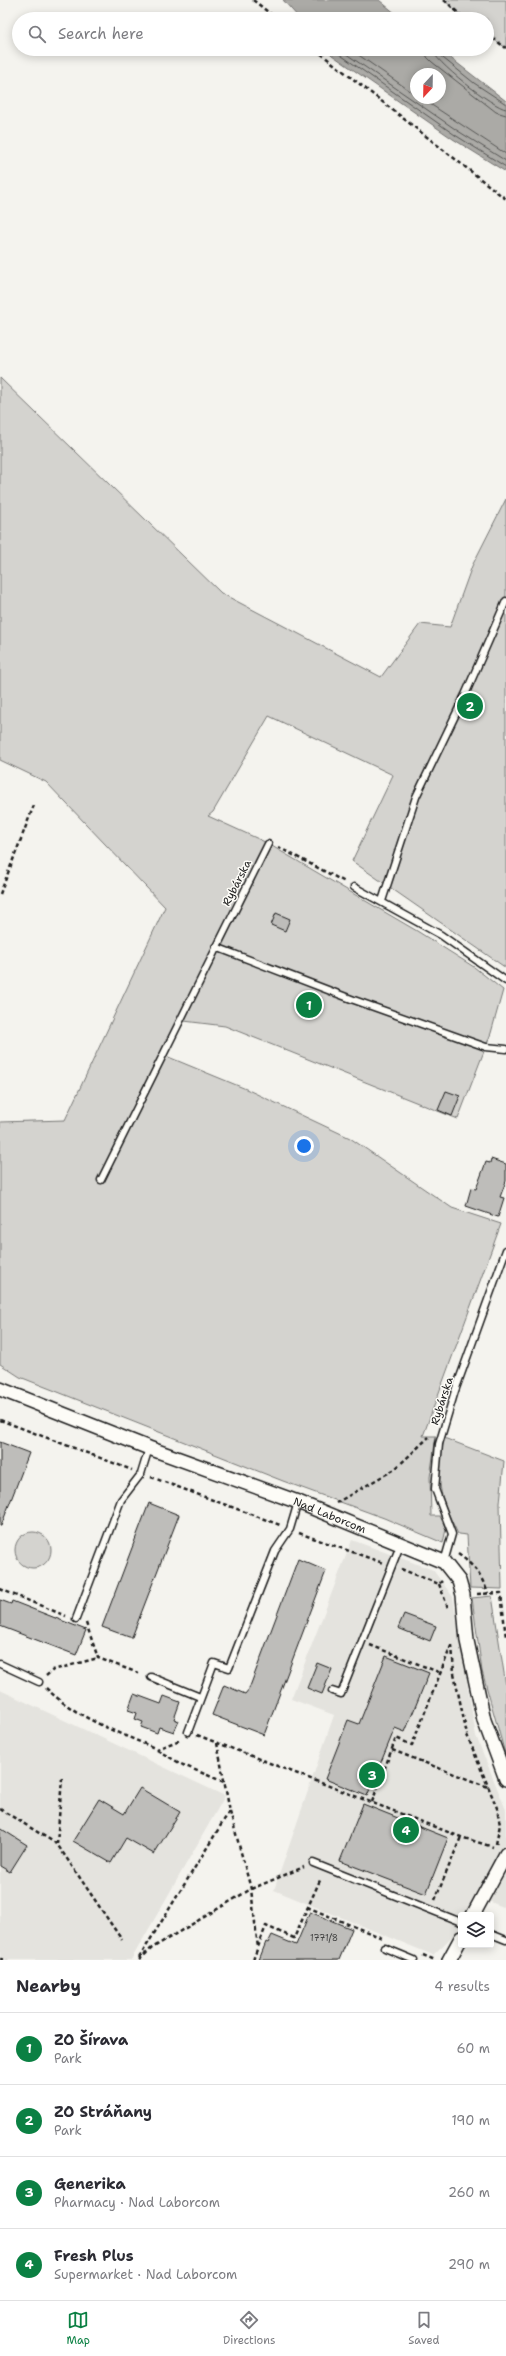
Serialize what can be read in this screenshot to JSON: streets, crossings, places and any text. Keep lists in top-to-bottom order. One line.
{"streets":{"street":["Nad Laborcom"],"lane":["Rybárska"]},"crossings":[["Rybárska","Nad Laborcom"]],"house_numbers":["1771/8"],"north":"bottom","page":{"search":"Search here","pins":["2","1","3","4"],"heading":["Nearby","4 results"],"list":[{"mark":"1","name":"ZO Šírava","note":"Park","value":"60 m"},{"mark":"2","name":"ZO Stráňany","note":"Park","value":"190 m"},{"mark":"3","name":"Generika","note":"Pharmacy · Nad Laborcom","value":"260 m"},{"mark":"4","name":"Fresh Plus","note":"Supermarket · Nad Laborcom","value":"290 m"}],"nav":["Map","Directions","Saved"]}}
